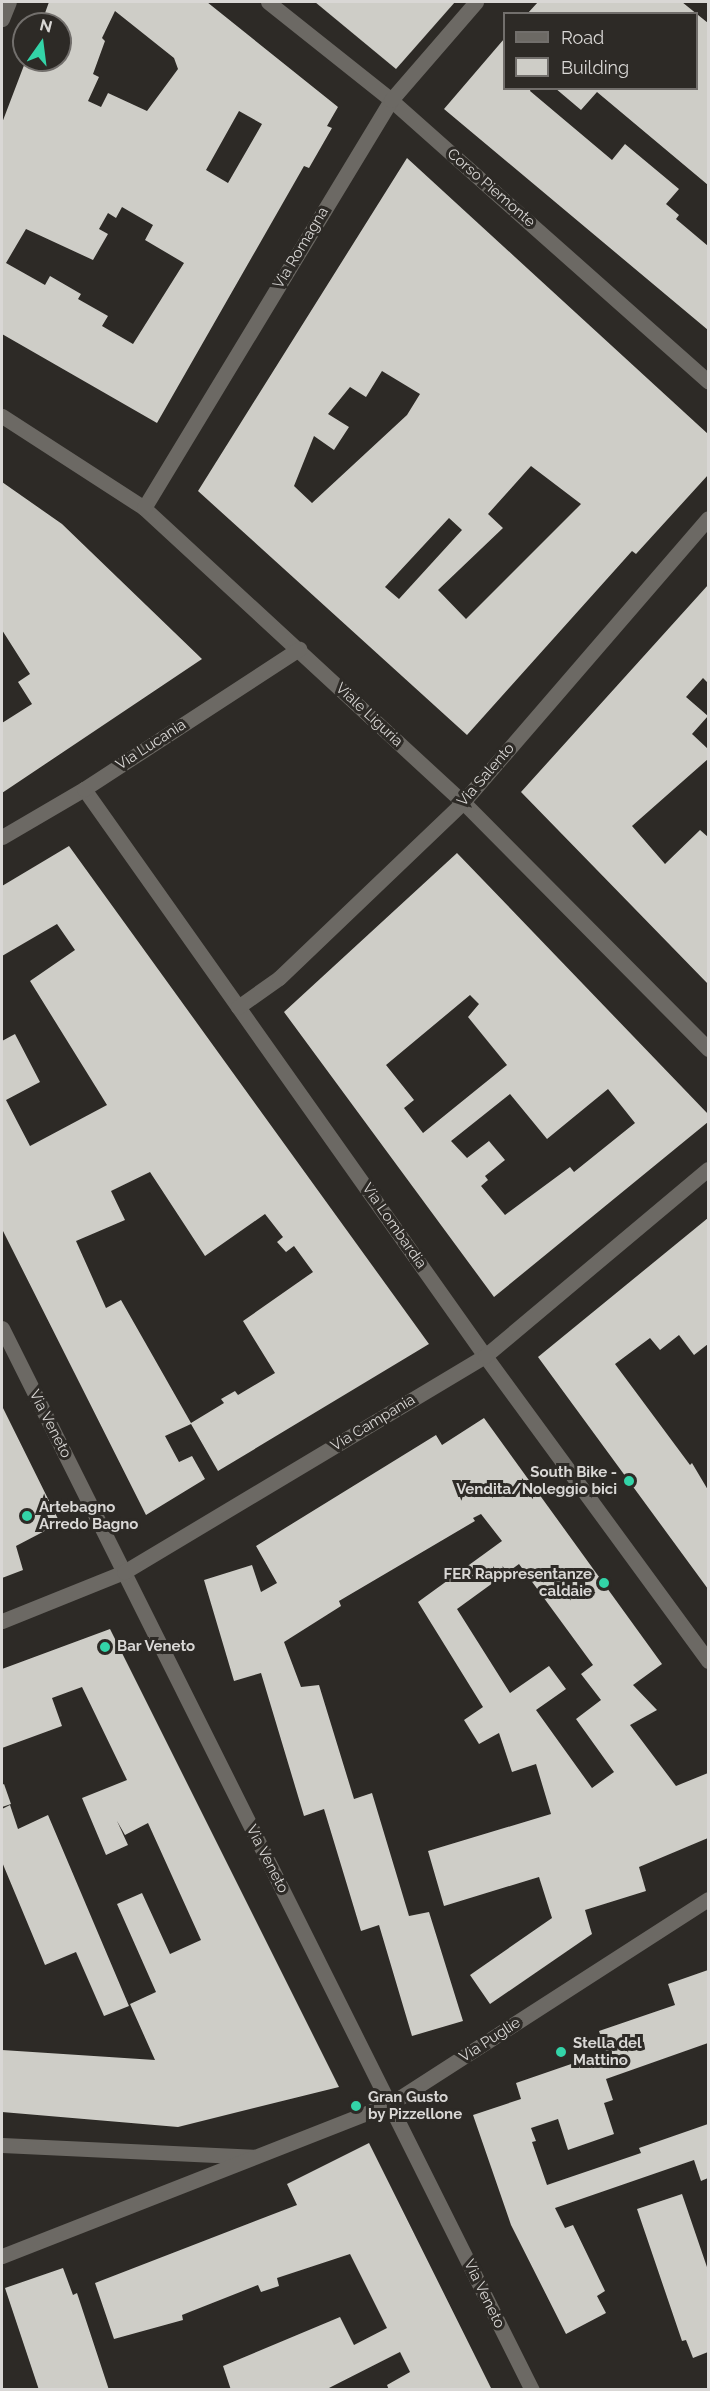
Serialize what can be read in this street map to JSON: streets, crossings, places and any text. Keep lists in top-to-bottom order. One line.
{"streets":{"street":["Corso Piemonte","Via Romagna","Viale Liguria","Via Lucania","Via Salento","Via Lombardia","Via Campania","Via Veneto","Via Puglie"]},"crossings":[["Corso Piemonte","Via Romagna"],["Via Romagna","Viale Liguria"],["Viale Liguria","Via Lucania"],["Viale Liguria","Via Salento"],["Via Lucania","Via Lombardia"],["Via Salento","Via Lombardia"],["Via Lombardia","Via Campania"],["Via Campania","Via Veneto"],["Via Veneto","Via Puglie"]],"places":["South Bike - Vendita/Noleggio bici","Artebagno Arredo Bagno","FER Rappresentanze caldaie","Bar Veneto","Stella del Mattino","Gran Gusto by Pizzellone"],"legend":["Road","Building"],"north":"top"}
